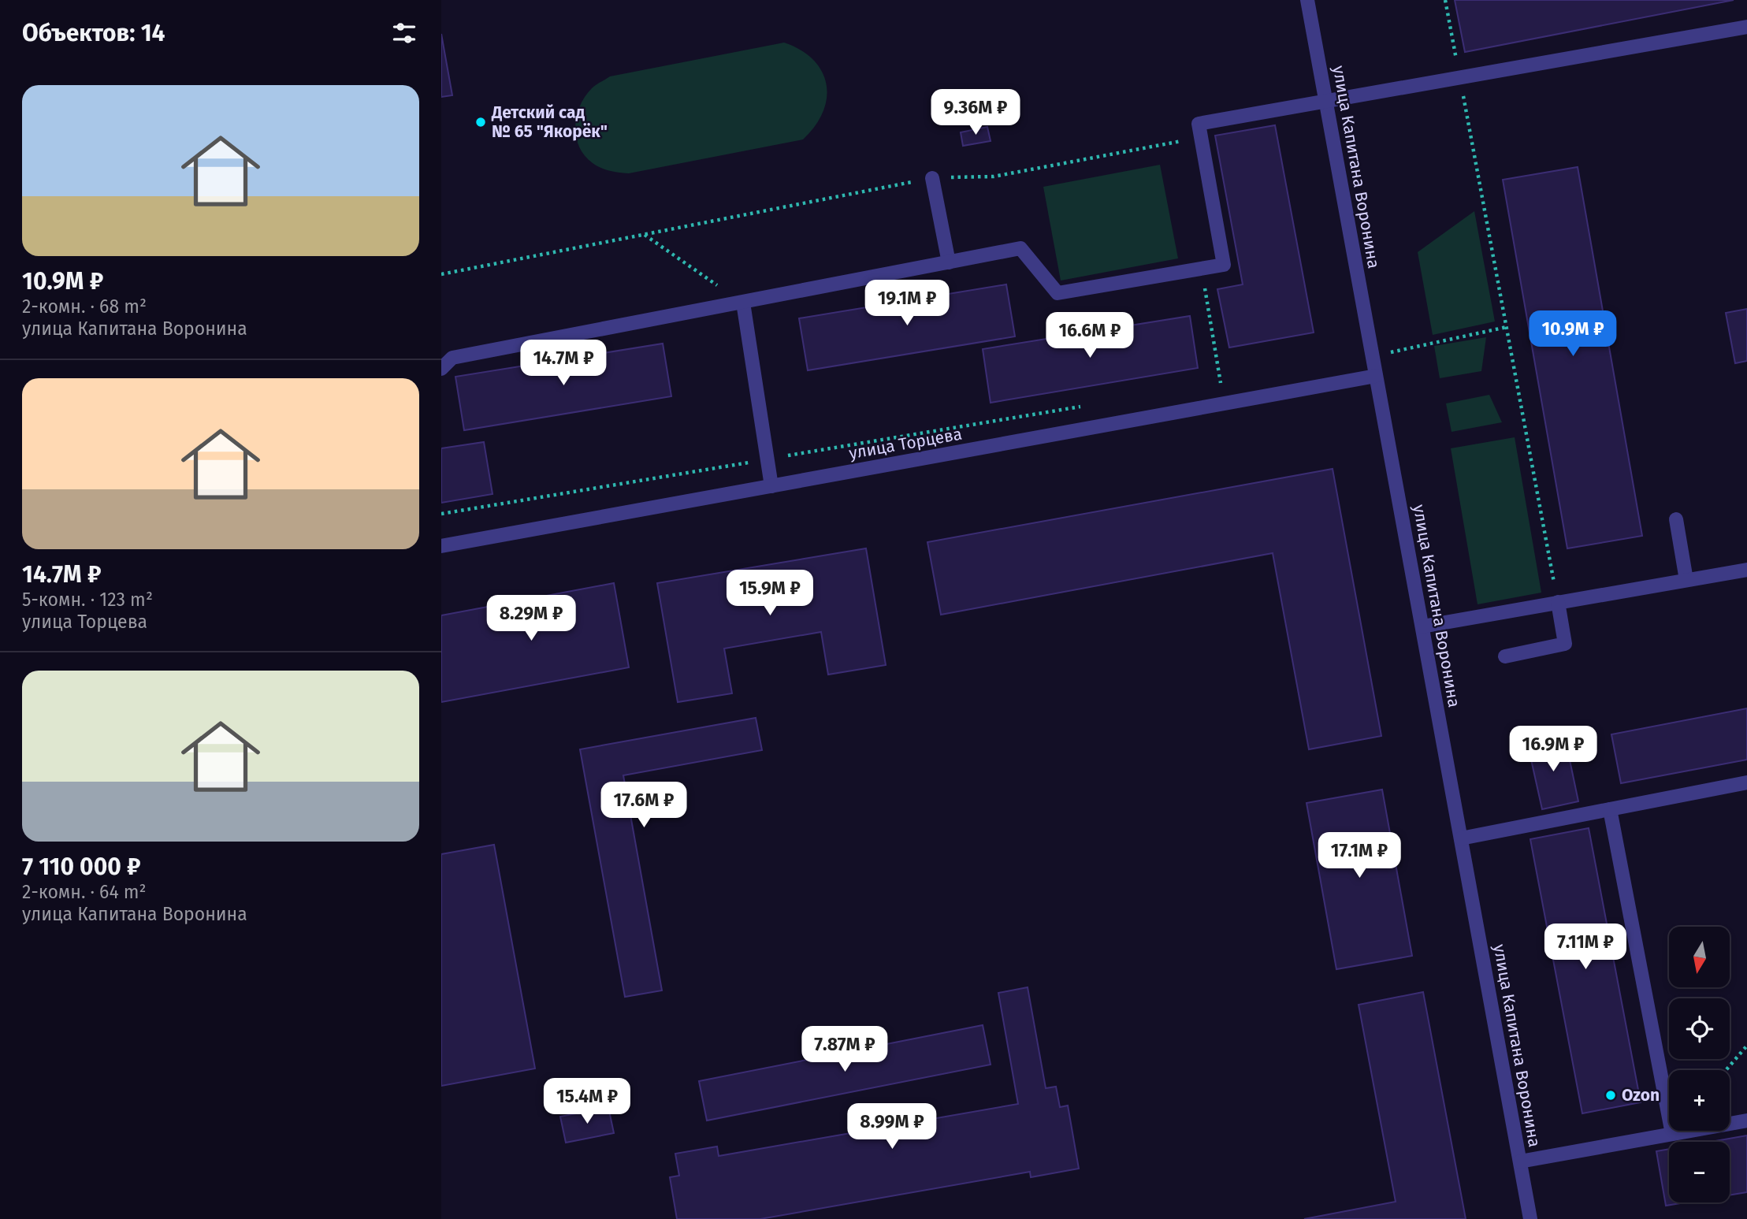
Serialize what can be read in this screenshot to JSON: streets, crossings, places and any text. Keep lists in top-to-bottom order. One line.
{"streets":{"street":["улица Капитана Воронина","улица Торцева"]},"crossings":[["улица Капитана Воронина","улица Торцева"]],"places":["Детский сад № 65 \"Якорёк\"","Ozon"],"north":"bottom","page":{"heading":"Объектов: 14","list":[{"name":"10.9M ₽","note":"2-комн. · 68 m² · улица Капитана Воронина"},{"name":"14.7M ₽","note":"5-комн. · 123 m² · улица Торцева"},{"name":"7 110 000 ₽","note":"2-комн. · 64 m² · улица Капитана Воронина"}],"price":["9.36M ₽","19.1M ₽","10.9M ₽","16.6M ₽","14.7M ₽","15.9M ₽","8.29M ₽","16.9M ₽","17.6M ₽","17.1M ₽","7.11M ₽","7.87M ₽","15.4M ₽","8.99M ₽"],"map_buttons":["+","−"]}}
